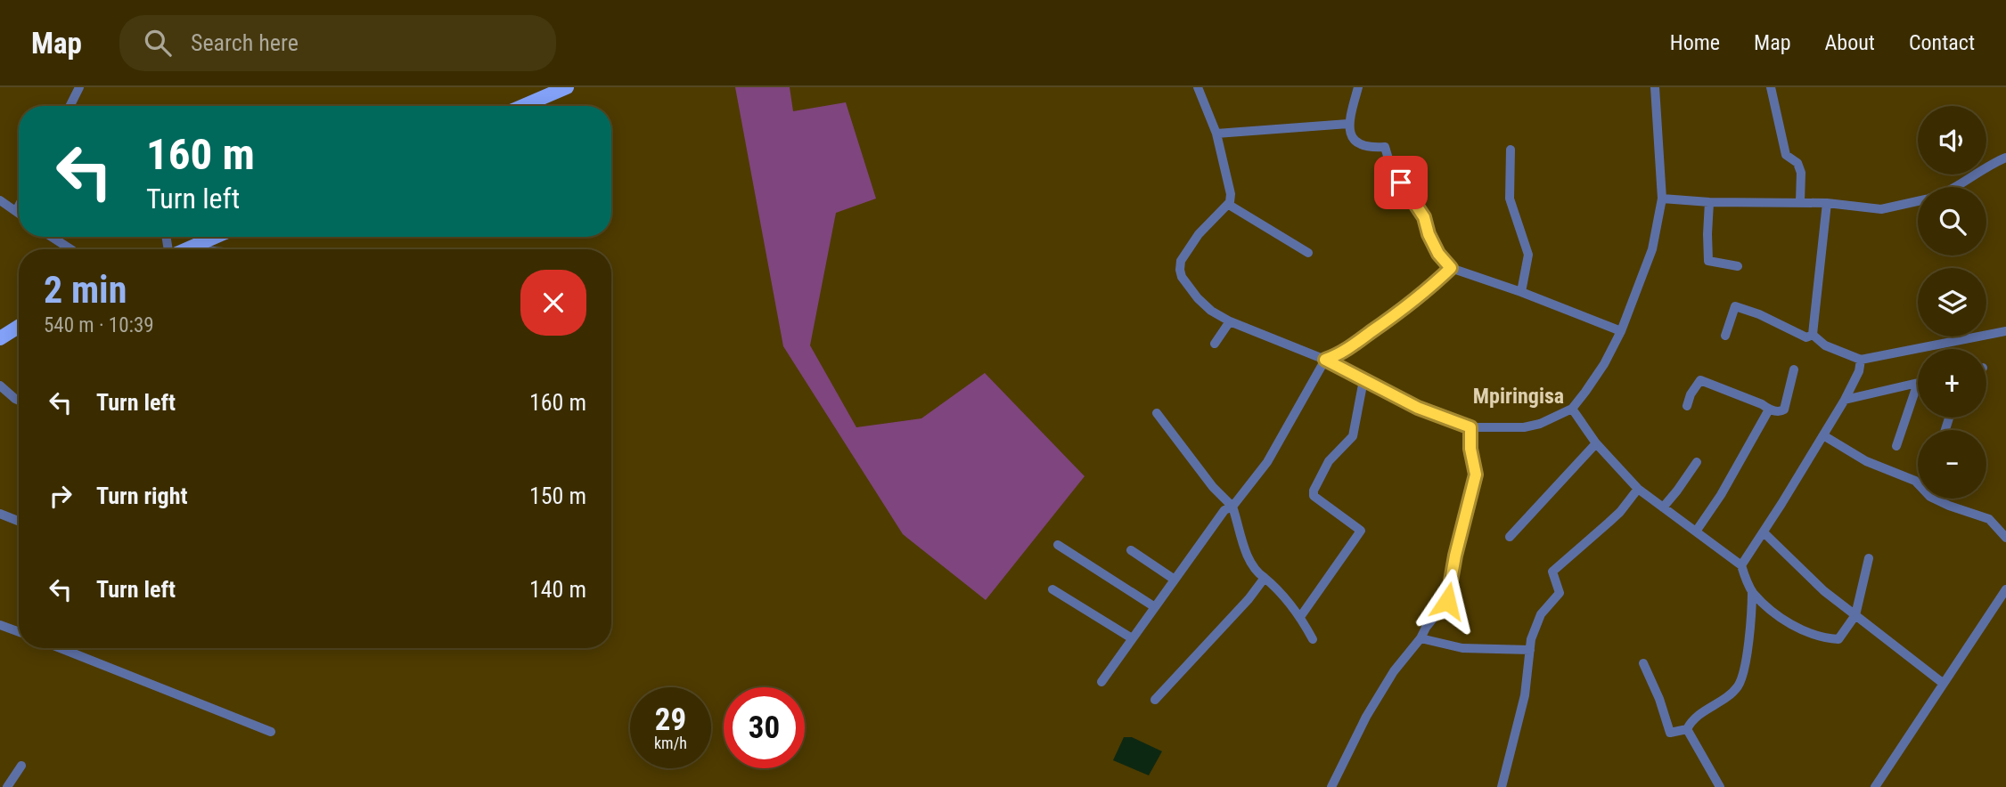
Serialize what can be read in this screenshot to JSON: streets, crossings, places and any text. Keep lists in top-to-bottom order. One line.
{"districts":["Mpiringisa"],"page":{"header":"Map","search":"Search here","nav":["Home","Map","About","Contact"],"map_buttons":["+","−"],"turn":["160 m","Turn left"],"heading":["2 min","540 m · 10:39"],"list":[{"name":"Turn left","value":"160 m"},{"name":"Turn right","value":"150 m"},{"name":"Turn left","value":"140 m"}],"speed":"29 km/h","limit":"30"}}
